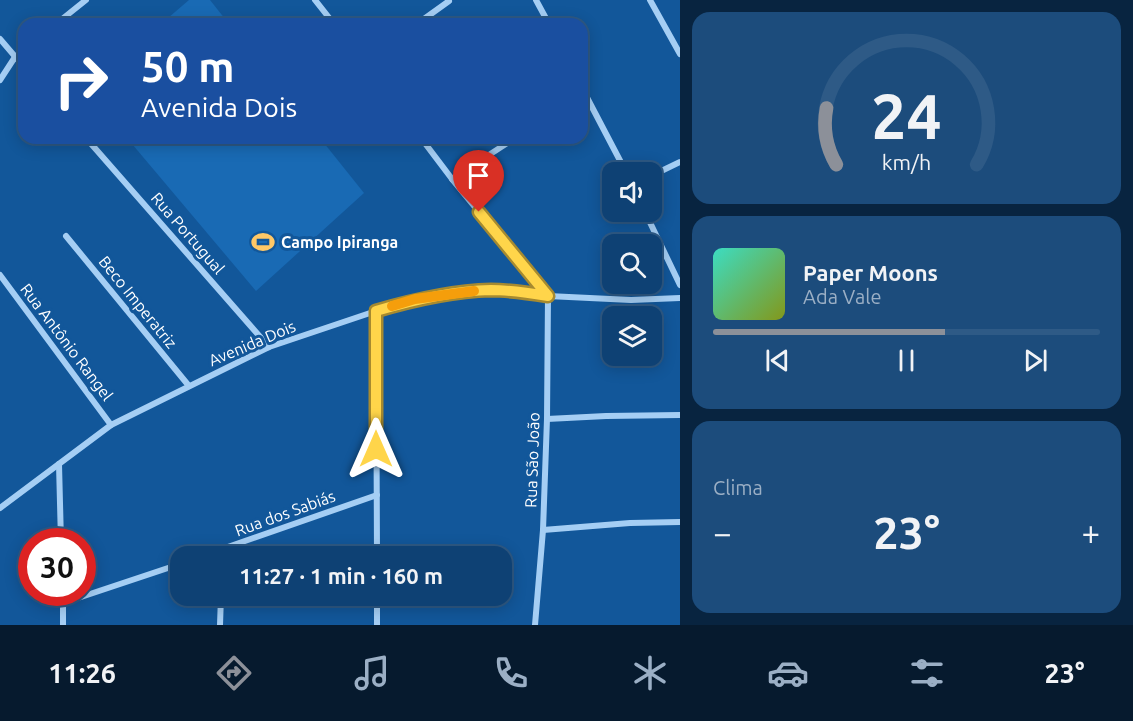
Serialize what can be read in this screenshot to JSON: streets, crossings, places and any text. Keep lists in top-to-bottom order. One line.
{"streets":{"street":["Rua Portugual","Beco Imperatriz","Rua Antônio Rangel","Avenida Dois","Rua São João","Rua dos Sabiás"]},"crossings":[["Rua Portugual","Avenida Dois"],["Beco Imperatriz","Avenida Dois"],["Rua Antônio Rangel","Avenida Dois"],["Avenida Dois","Rua São João"]],"places":{"sports":["Campo Ipiranga"]},"page":{"turn":["50 m","Avenida Dois"],"song":["Paper Moons","Ada Vale"],"tile":"Clima","heat":["−","23°","+"],"limit":"30","trip":"11:27 · 1 min · 160 m","tabs":["11:26","23°"],"gauge":["24","km/h"]}}
